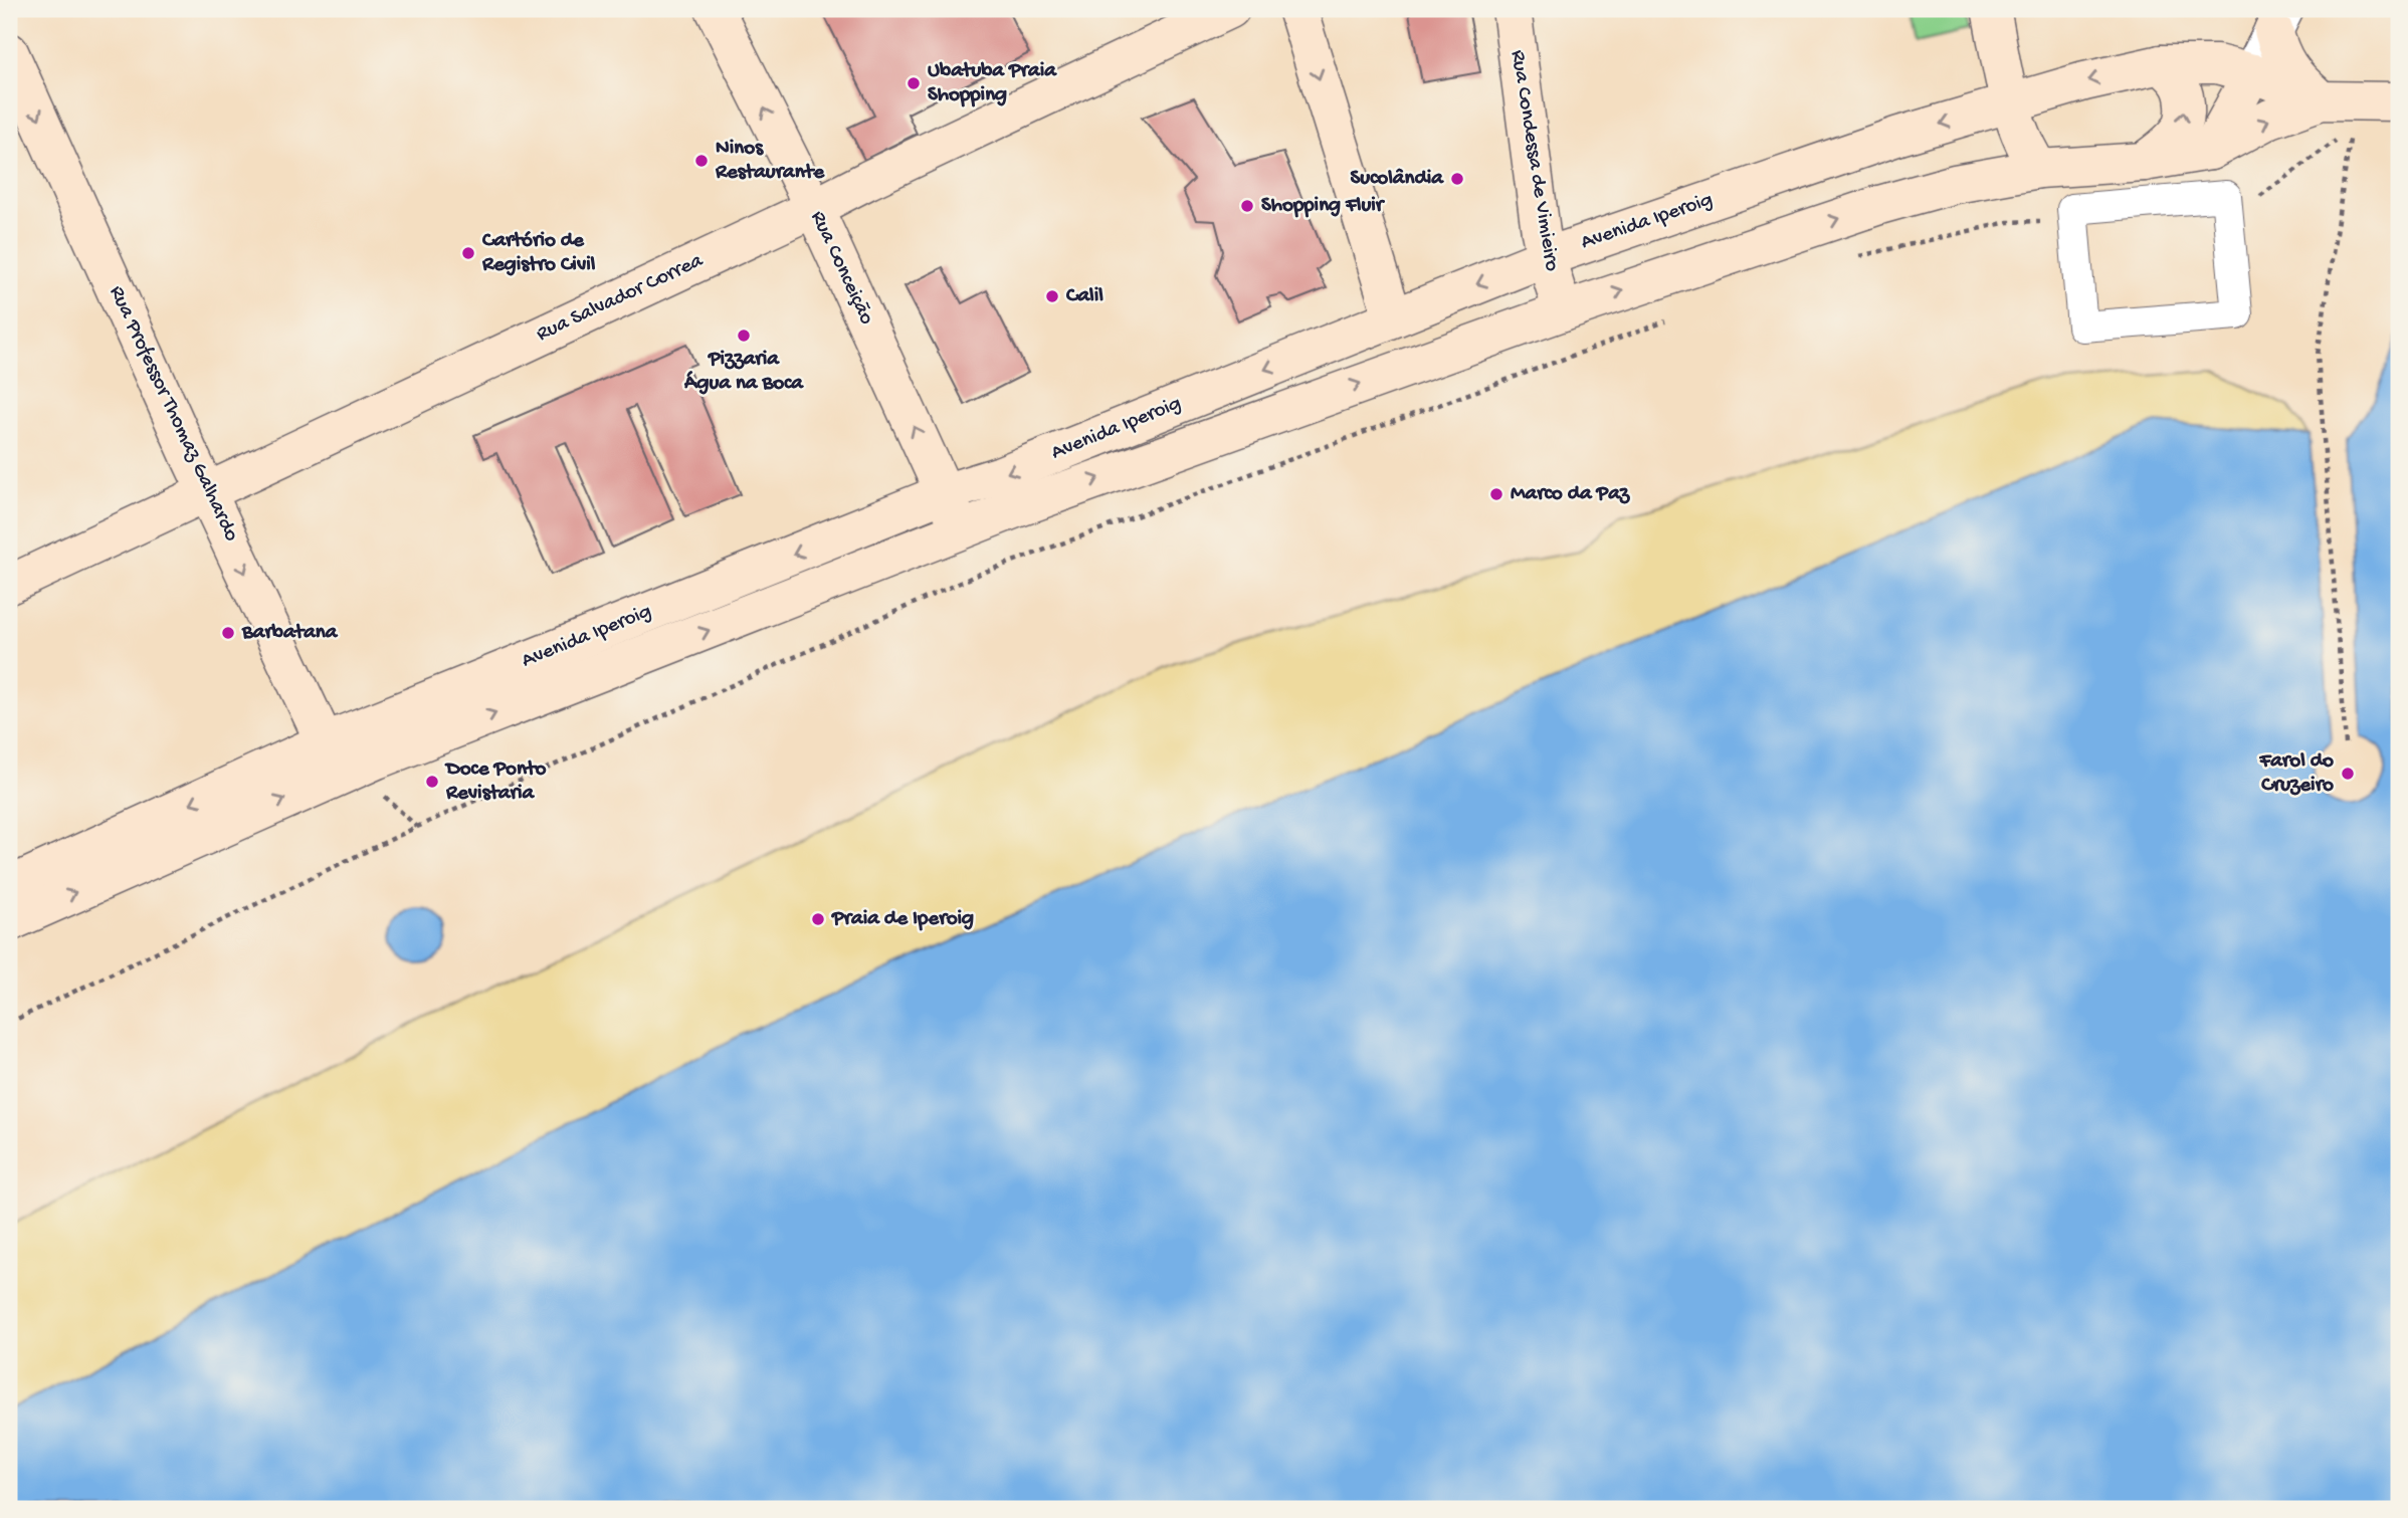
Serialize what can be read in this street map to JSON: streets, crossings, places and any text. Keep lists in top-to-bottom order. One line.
{"streets":{"main road":["Rua Condessa de Vimieiro","Avenida Iperoig","Rua Conceição","Rua Salvador Correa","Rua Professor Thomaz Galhardo"]},"crossings":[["Rua Condessa de Vimieiro","Avenida Iperoig"],["Avenida Iperoig","Rua Conceição"],["Avenida Iperoig","Rua Professor Thomaz Galhardo"],["Rua Conceição","Rua Salvador Correa"],["Rua Salvador Correa","Rua Professor Thomaz Galhardo"]],"one_way":["Rua Conceição","Rua Professor Thomaz Galhardo"],"places":["Ubatuba Praia Shopping","Ninos Restaurante","Sucolândia","Shopping Fluir","Cartório de Registro Civil","Calil","Pizzaria Água na Boca","Marco da Paz","Barbatana","Farol do Cruzeiro","Doce Ponto Revistaria","Praia de Iperoig"]}
